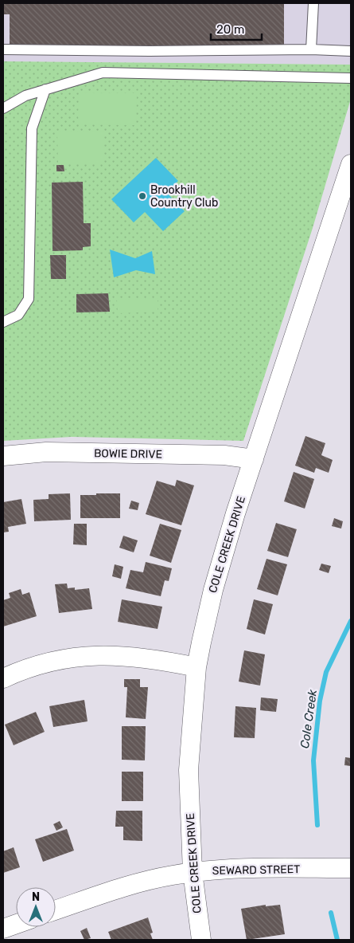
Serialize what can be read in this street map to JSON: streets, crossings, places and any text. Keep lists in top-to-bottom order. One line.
{"streets":{"street":["BOWIE DRIVE","COLE CREEK DRIVE","SEWARD STREET"]},"crossings":[["BOWIE DRIVE","COLE CREEK DRIVE"],["COLE CREEK DRIVE","SEWARD STREET"]],"water":["Cole Creek"],"places":["Brookhill Country Club"],"scale_bar":"20 m","north":"top"}
